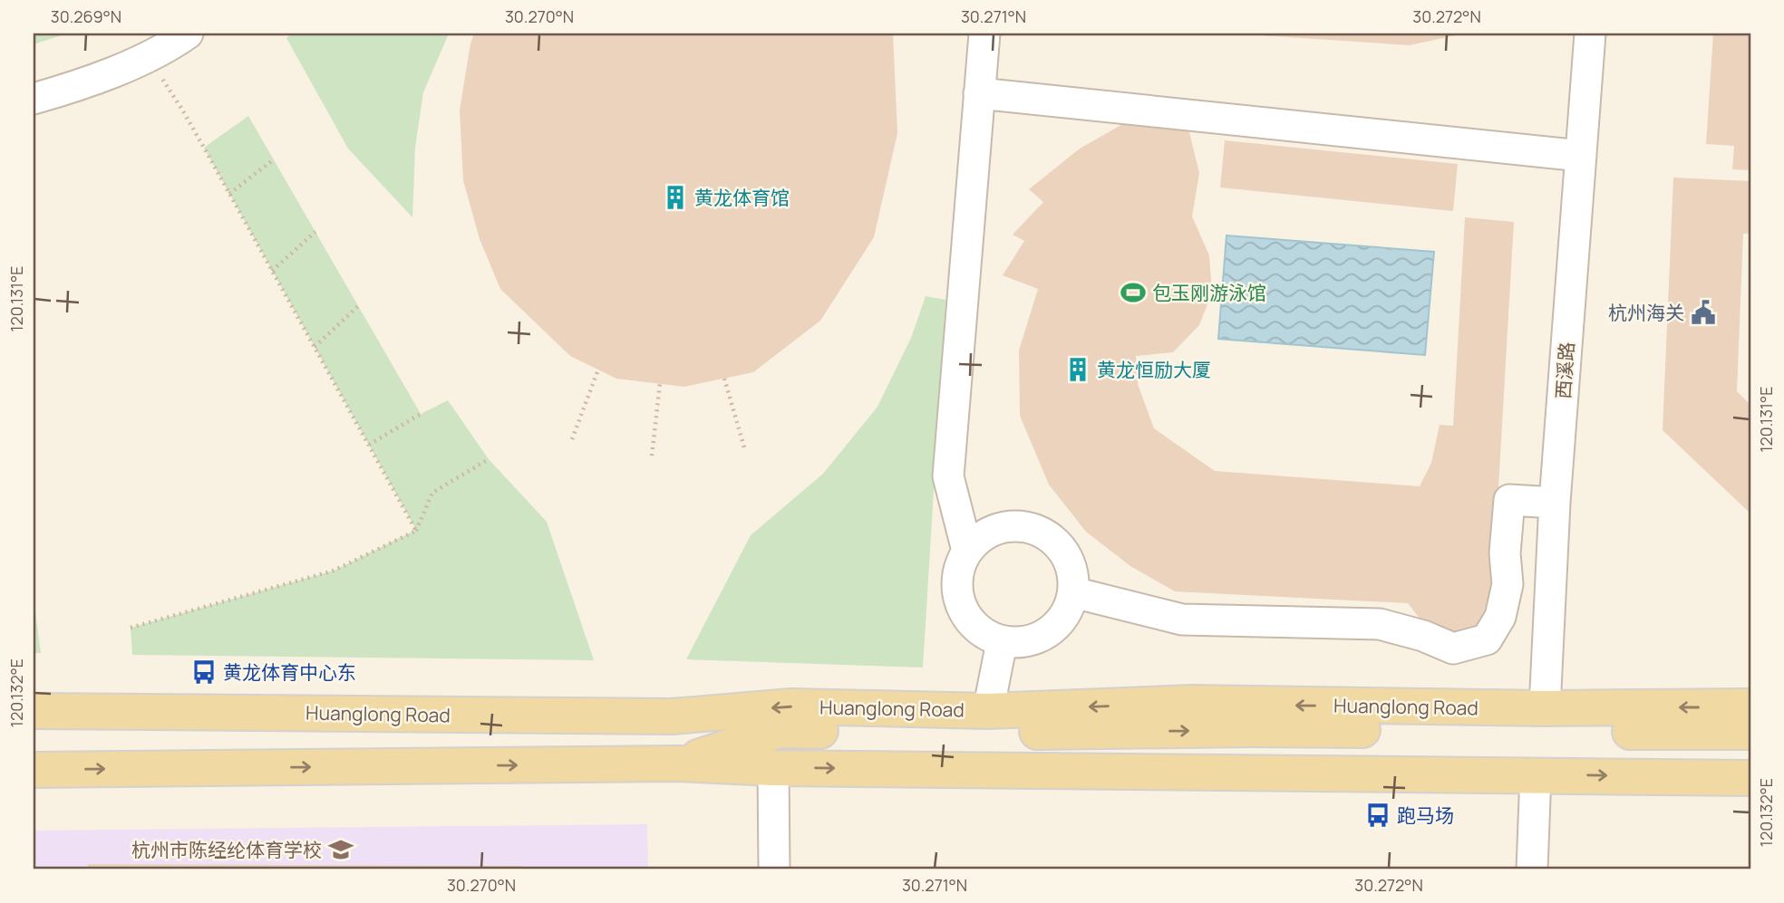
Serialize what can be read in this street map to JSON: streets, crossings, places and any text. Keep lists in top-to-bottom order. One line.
{"streets":{"main road":["Huanglong Road"],"street":["西溪路"]},"crossings":[["西溪路","Huanglong Road"]],"places":{"building":["黄龙体育馆","黄龙恒励大厦"],"sports":["包玉刚游泳馆"],"public building":["杭州海关"],"bus stop":["黄龙体育中心东","跑马场"],"school or university":["杭州市陈经纶体育学校"]},"coordinates":["30.269°N","30.270°N","30.271°N","30.272°N","120.131°E","120.132°E"]}
